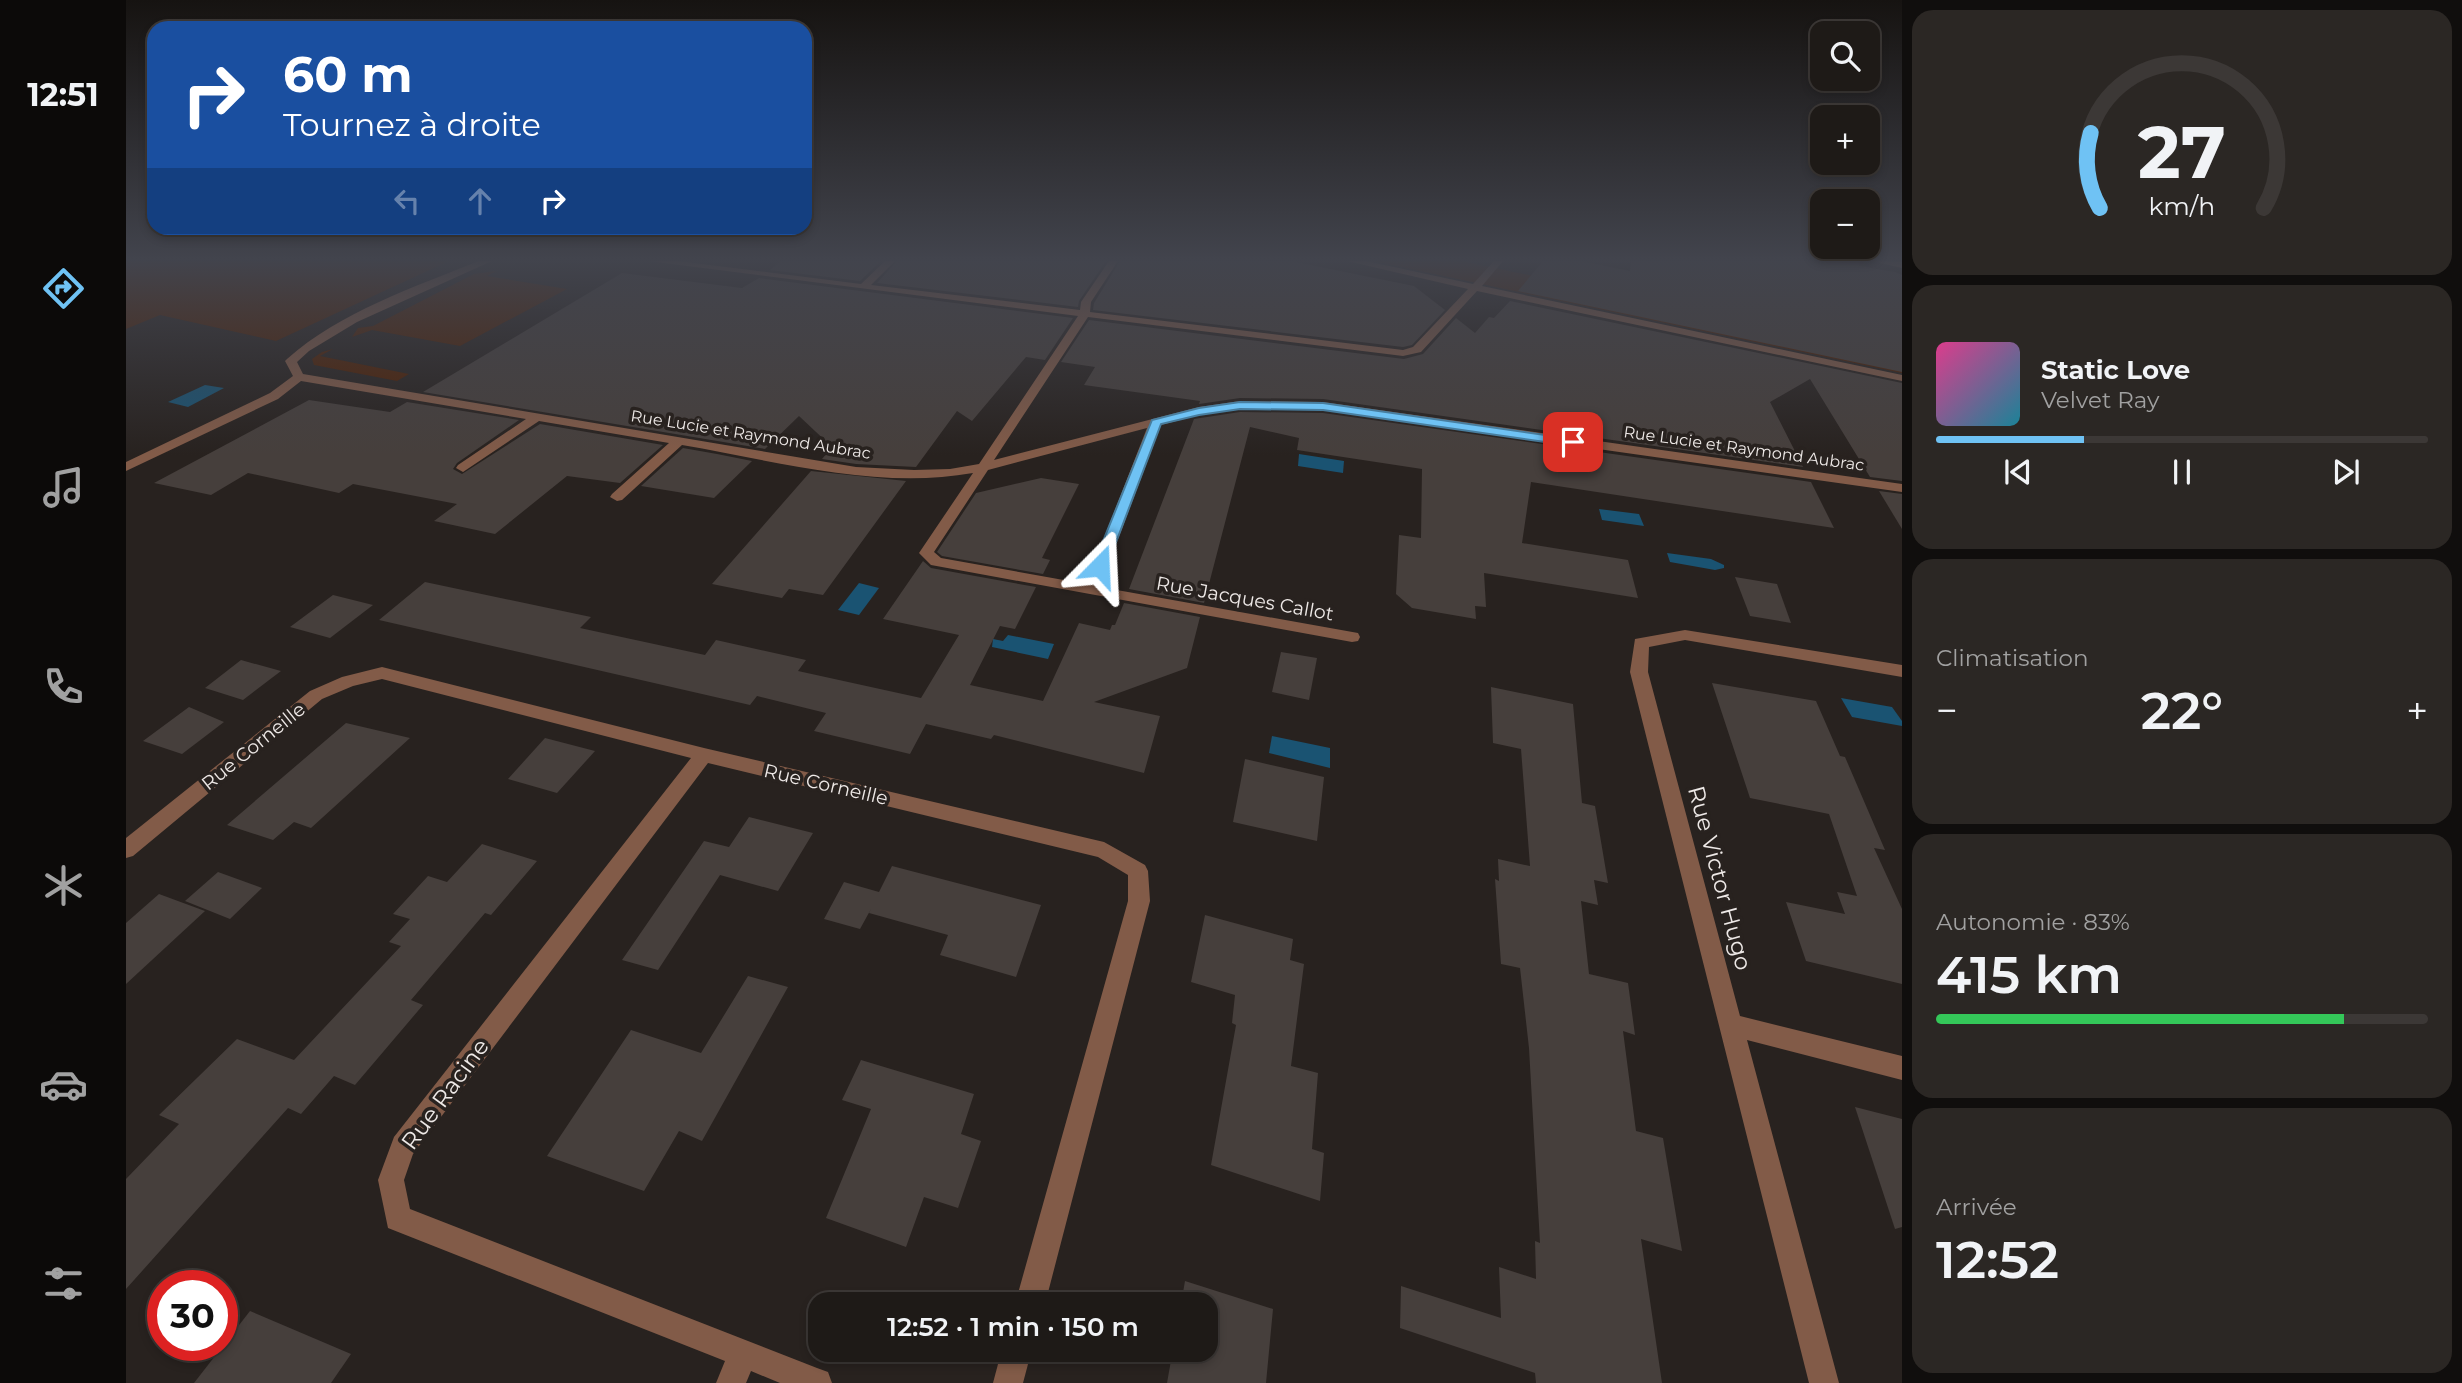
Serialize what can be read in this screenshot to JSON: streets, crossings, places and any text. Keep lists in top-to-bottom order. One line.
{"streets":{"street":["Rue Lucie et Raymond Aubrac","Rue Jacques Callot","Rue Corneille","Rue Victor Hugo","Rue Racine"]},"crossings":[["Rue Lucie et Raymond Aubrac","Rue Jacques Callot"],["Rue Corneille","Rue Racine"]],"page":{"tabs":"12:51","map_buttons":["+","−"],"turn":["60 m","Tournez à droite"],"song":["Static Love","Velvet Ray"],"tile":["Climatisation",["Autonomie · 83%","415 km"],["Arrivée","12:52"]],"heat":["−","22°","+"],"limit":"30","trip":"12:52 · 1 min · 150 m","gauge":["27","km/h"]}}
